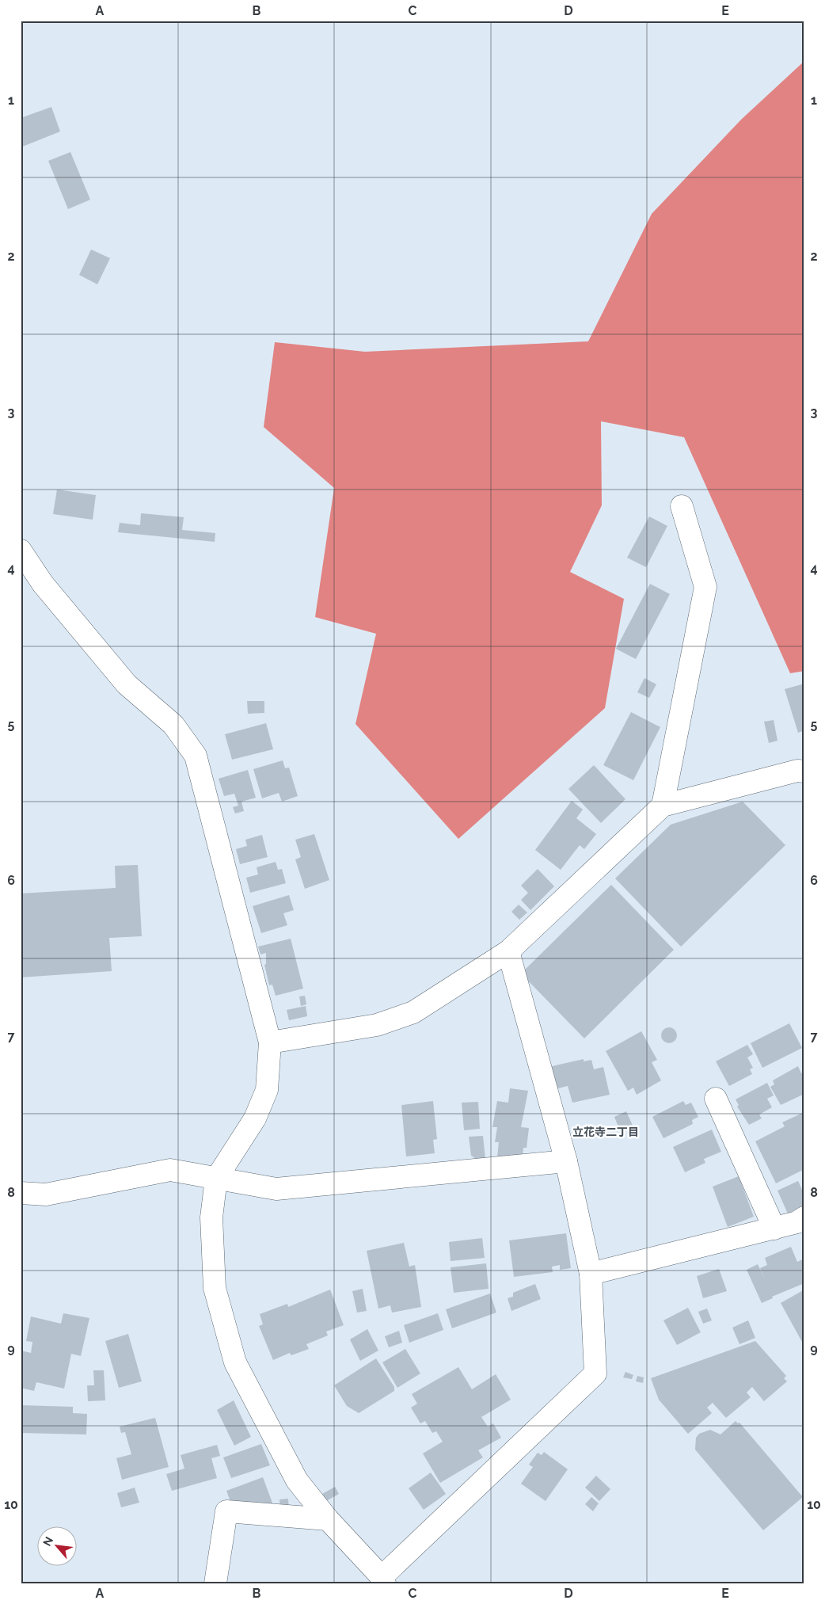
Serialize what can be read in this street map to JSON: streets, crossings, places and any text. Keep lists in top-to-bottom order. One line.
{"districts":["立花寺二丁目"],"north":"top left","grid":{"columns":["A","B","C","D","E"],"rows":["1","2","3","4","5","6","7","8","9","10"]}}
